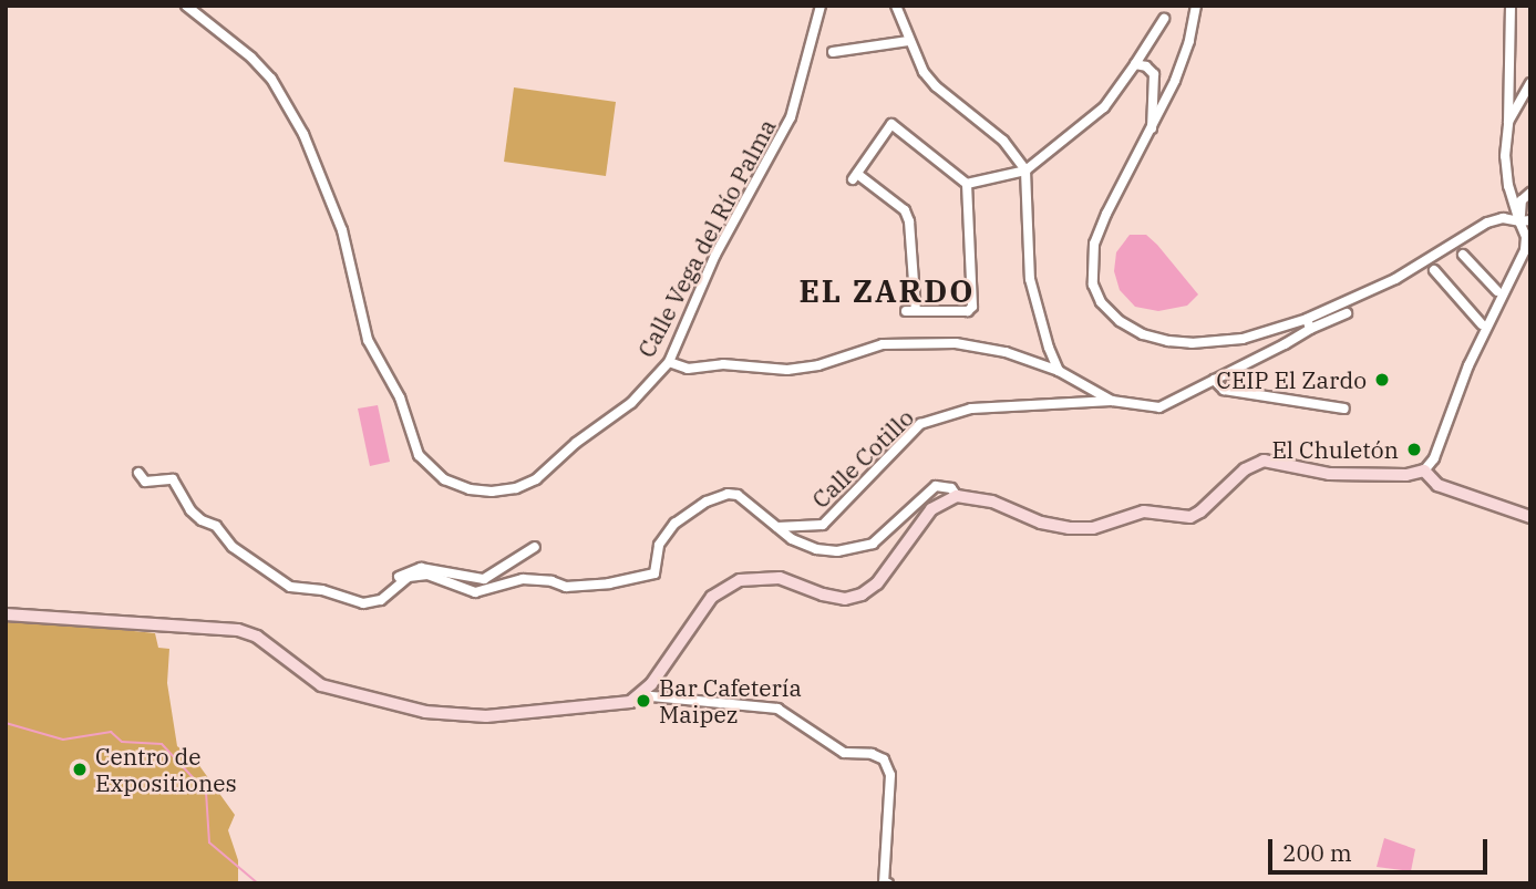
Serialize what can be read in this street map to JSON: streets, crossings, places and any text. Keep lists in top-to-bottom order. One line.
{"streets":{"street":["Calle Vega del Río Palma","Calle Cotillo"]},"districts":["EL ZARDO"],"places":["CEIP El Zardo","El Chuletón","Bar Cafetería Maipez","Centro de Expositiones"],"scale_bar":"200 m"}
